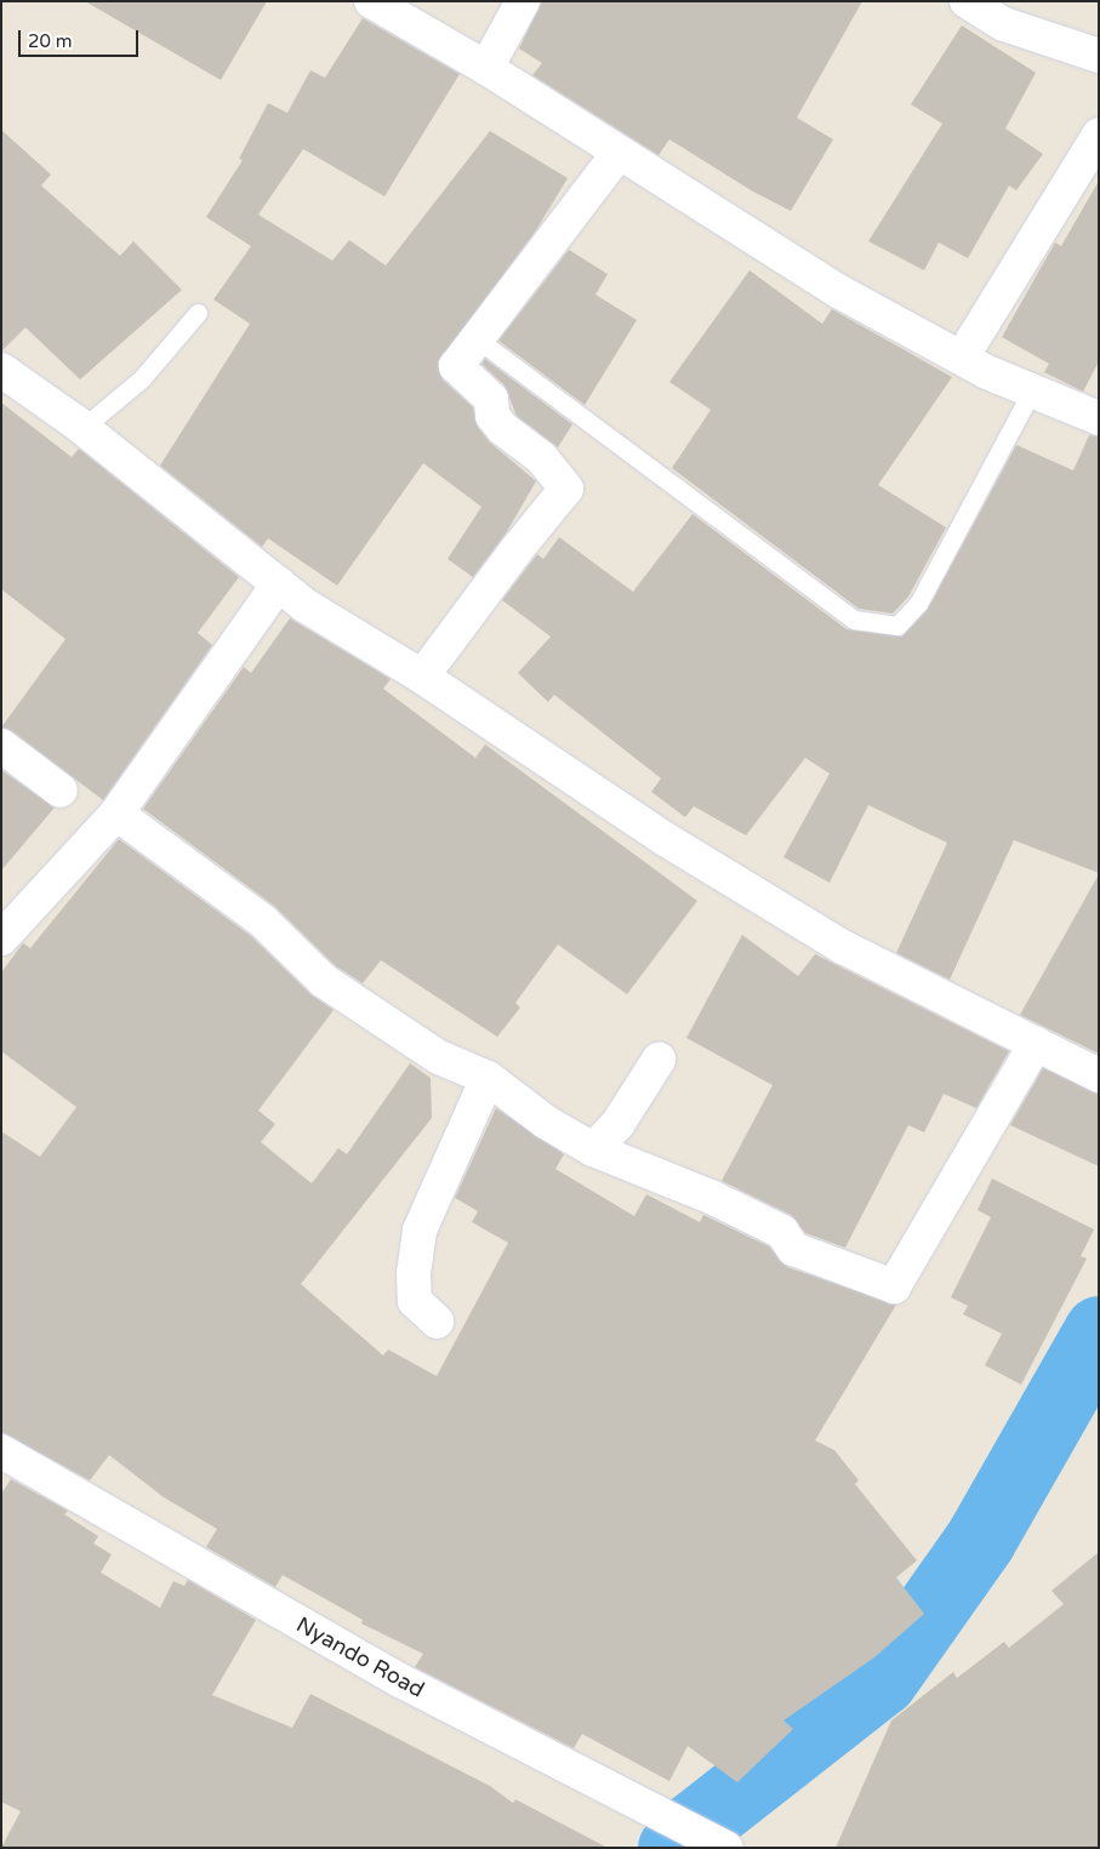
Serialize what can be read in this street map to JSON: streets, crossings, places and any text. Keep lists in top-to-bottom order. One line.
{"streets":{"street":["Nyando Road"]},"scale_bar":"20 m"}
